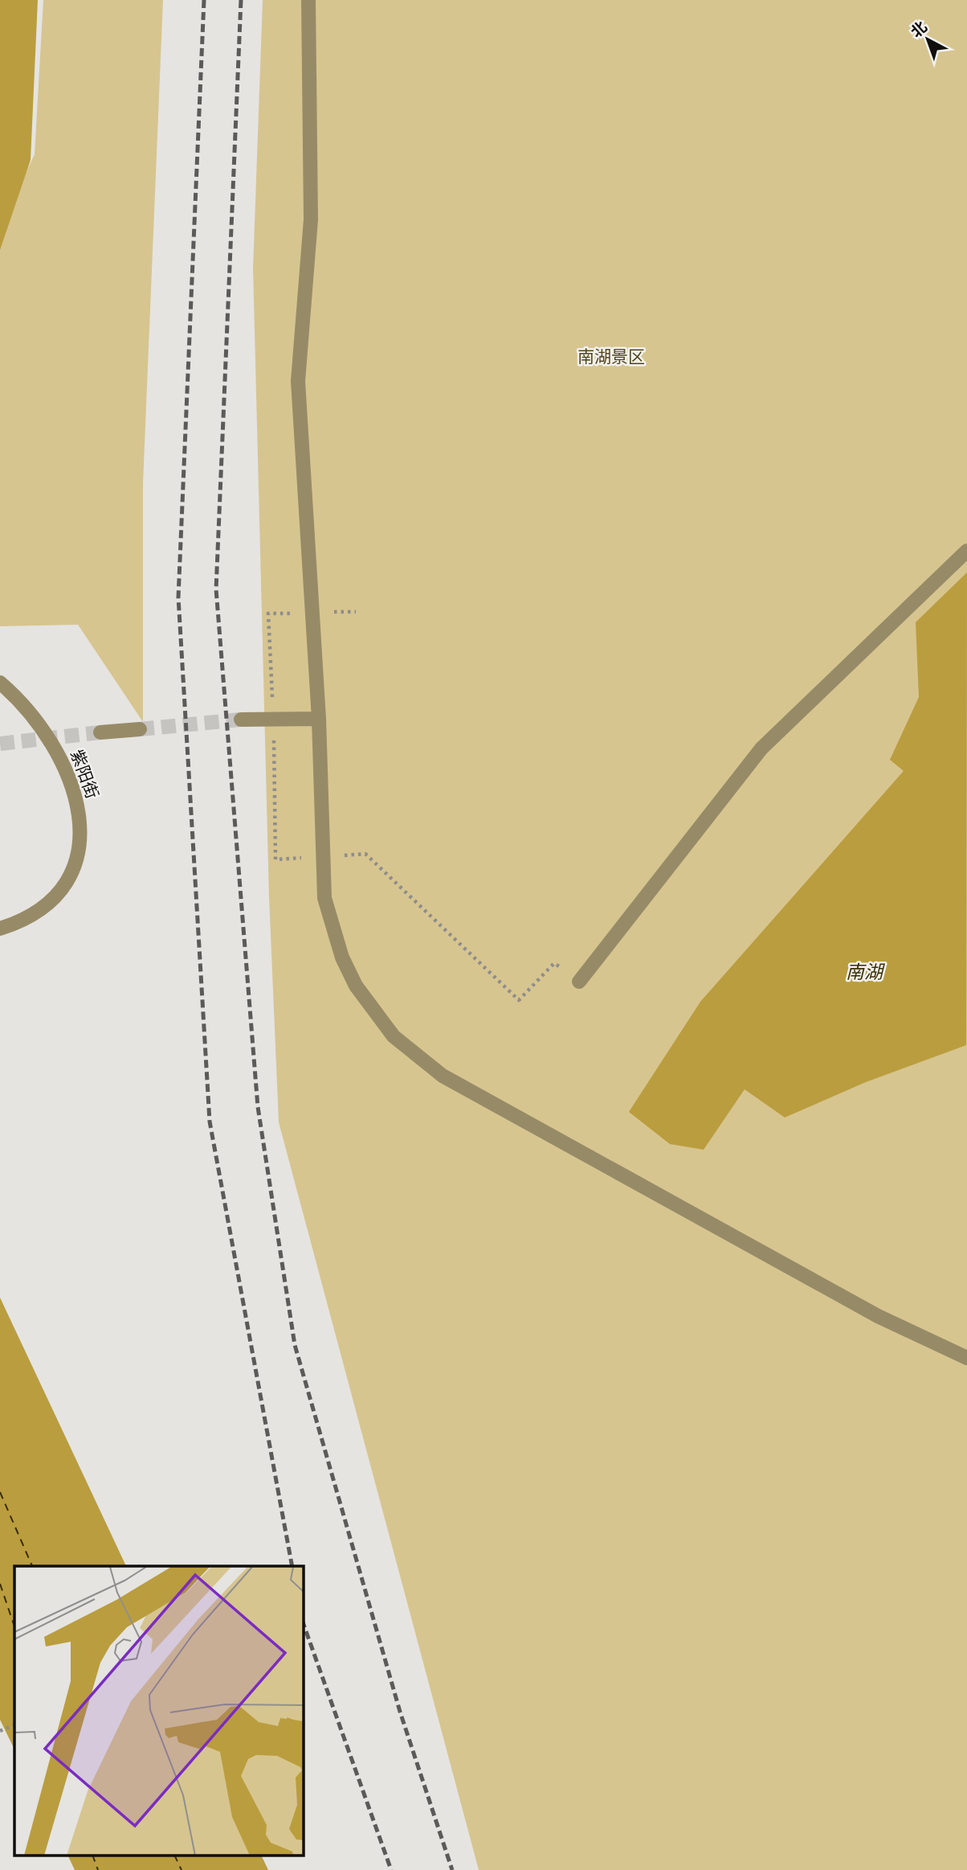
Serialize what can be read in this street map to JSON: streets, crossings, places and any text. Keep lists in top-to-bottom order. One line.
{"streets":{"street":["紫阳街"]},"water":["南湖"],"parks":["南湖景区"],"north":"top left"}
